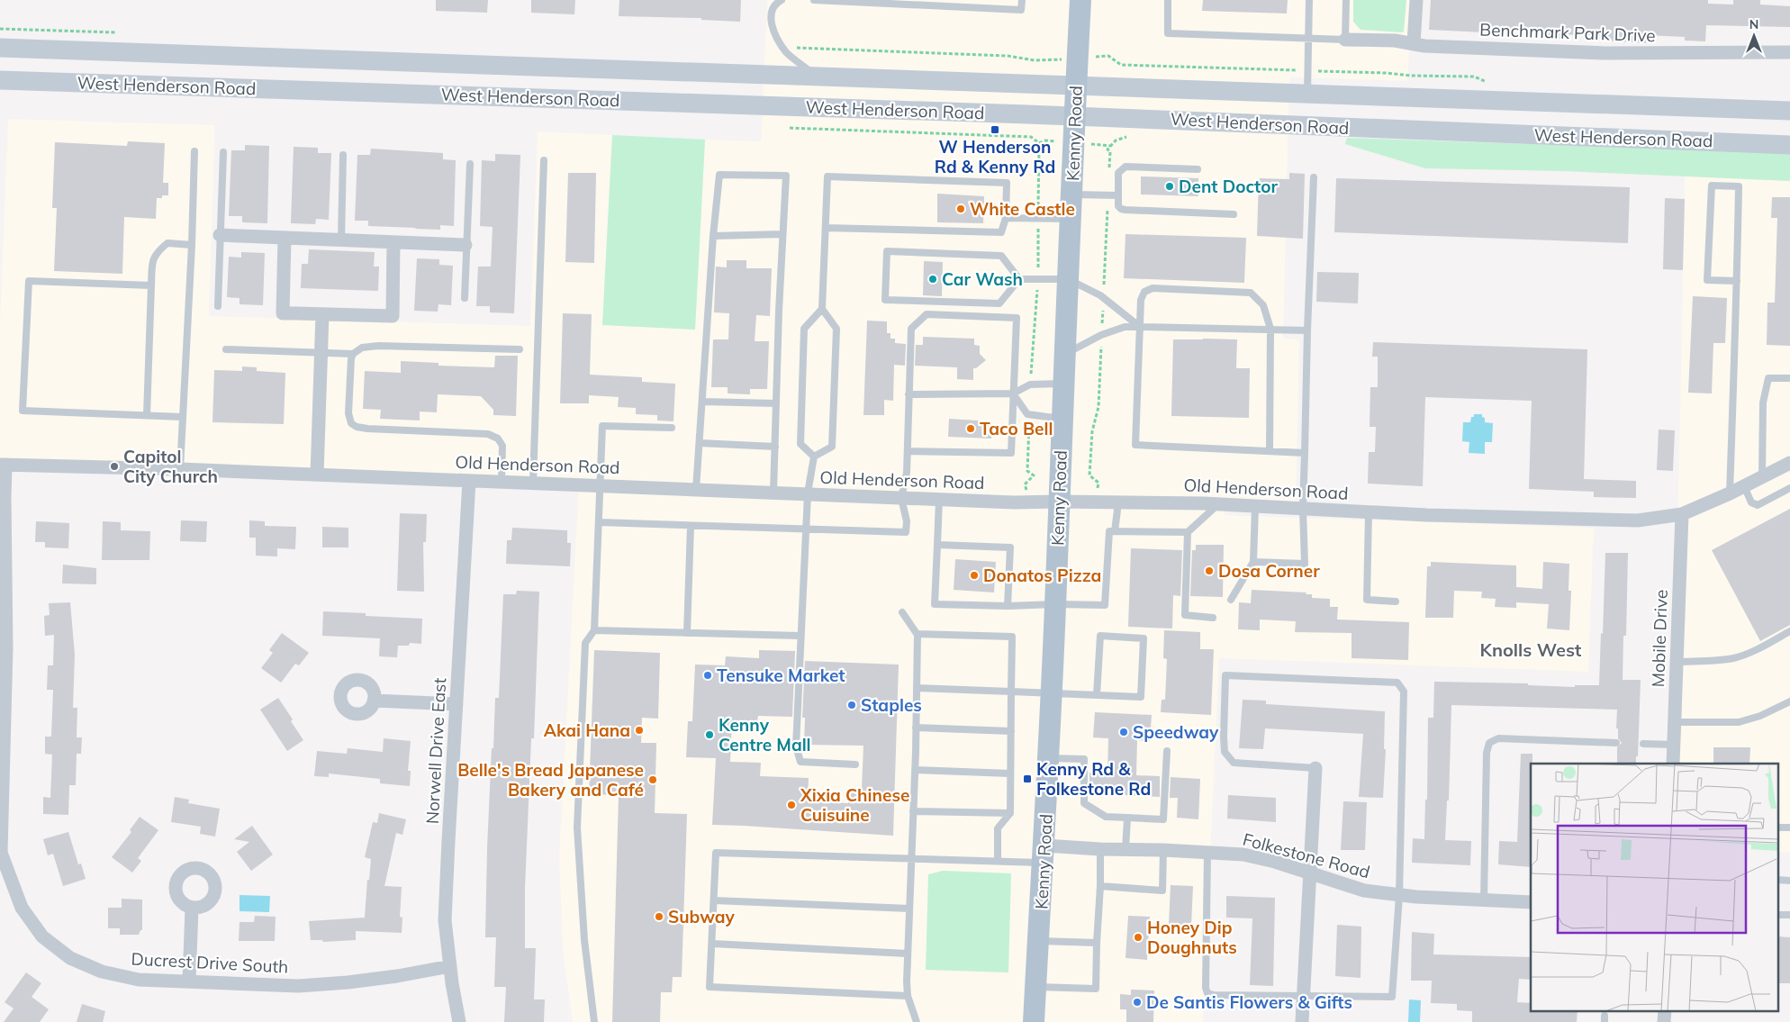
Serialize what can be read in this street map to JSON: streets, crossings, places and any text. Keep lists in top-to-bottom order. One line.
{"streets":{"main road":["West Henderson Road","Kenny Road"],"street":["Benchmark Park Drive","Old Henderson Road","Mobile Drive","Norwell Drive East","Folkestone Road","Ducrest Drive South"]},"crossings":[["West Henderson Road","Kenny Road"],["Kenny Road","Old Henderson Road"],["Kenny Road","Folkestone Road"],["Old Henderson Road","Mobile Drive"],["Old Henderson Road","Norwell Drive East"],["Norwell Drive East","Ducrest Drive South"]],"districts":["Knolls West"],"places":{"transit":["W Henderson Rd & Kenny Rd","Kenny Rd & Folkestone Rd"],"other":["Dent Doctor","White Castle","Car Wash","Taco Bell","Capitol City Church","Dosa Corner","Donatos Pizza","Tensuke Market","Staples","Akai Hana","Speedway","Kenny Centre Mall","Belle's Bread Japanese Bakery and Café","Xixia Chinese Cuisuine","Subway","Honey Dip Doughnuts","De Santis Flowers & Gifts"]},"north":"top"}
